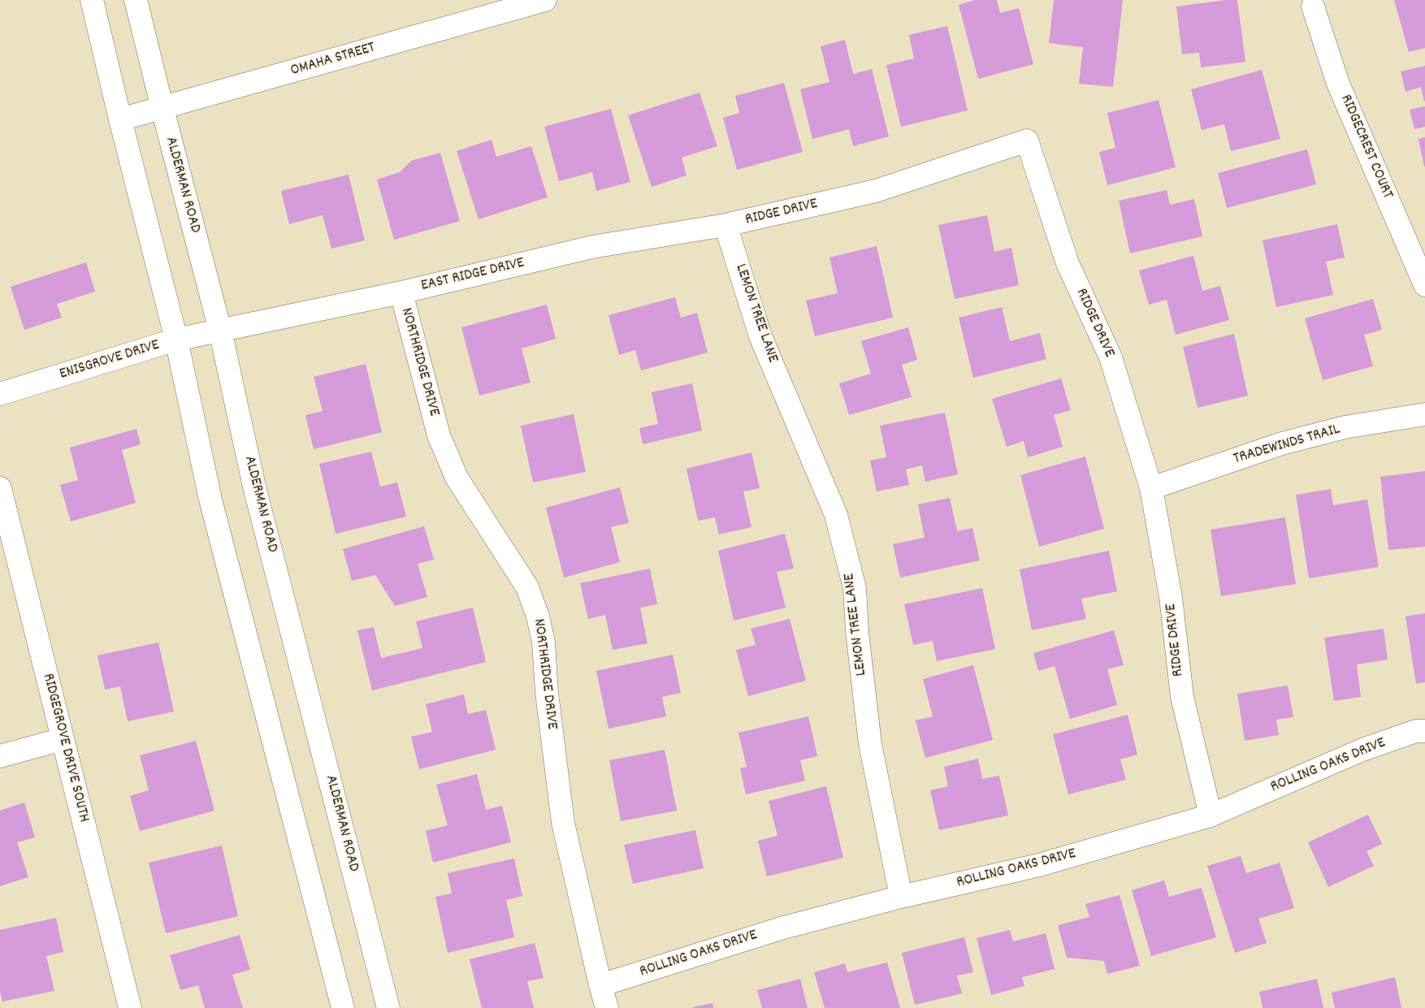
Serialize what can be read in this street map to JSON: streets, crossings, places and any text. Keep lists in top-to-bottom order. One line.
{"streets":{"street":["OMAHA STREET","RIDGECREST COURT","ALDERMAN ROAD","RIDGE DRIVE","EAST RIDGE DRIVE","LEMON TREE LANE","ENISGROVE DRIVE","NORTHRIDGE DRIVE","TRADEWINDS TRAIL","RIDGEGROVE DRIVE SOUTH","ROLLING OAKS DRIVE"]},"crossings":[["OMAHA STREET","ALDERMAN ROAD"],["ALDERMAN ROAD","EAST RIDGE DRIVE"],["ALDERMAN ROAD","ENISGROVE DRIVE"],["RIDGE DRIVE","EAST RIDGE DRIVE"],["RIDGE DRIVE","LEMON TREE LANE"],["RIDGE DRIVE","TRADEWINDS TRAIL"],["RIDGE DRIVE","ROLLING OAKS DRIVE"],["EAST RIDGE DRIVE","LEMON TREE LANE"],["EAST RIDGE DRIVE","ENISGROVE DRIVE"],["EAST RIDGE DRIVE","NORTHRIDGE DRIVE"],["LEMON TREE LANE","ROLLING OAKS DRIVE"],["NORTHRIDGE DRIVE","ROLLING OAKS DRIVE"]]}
